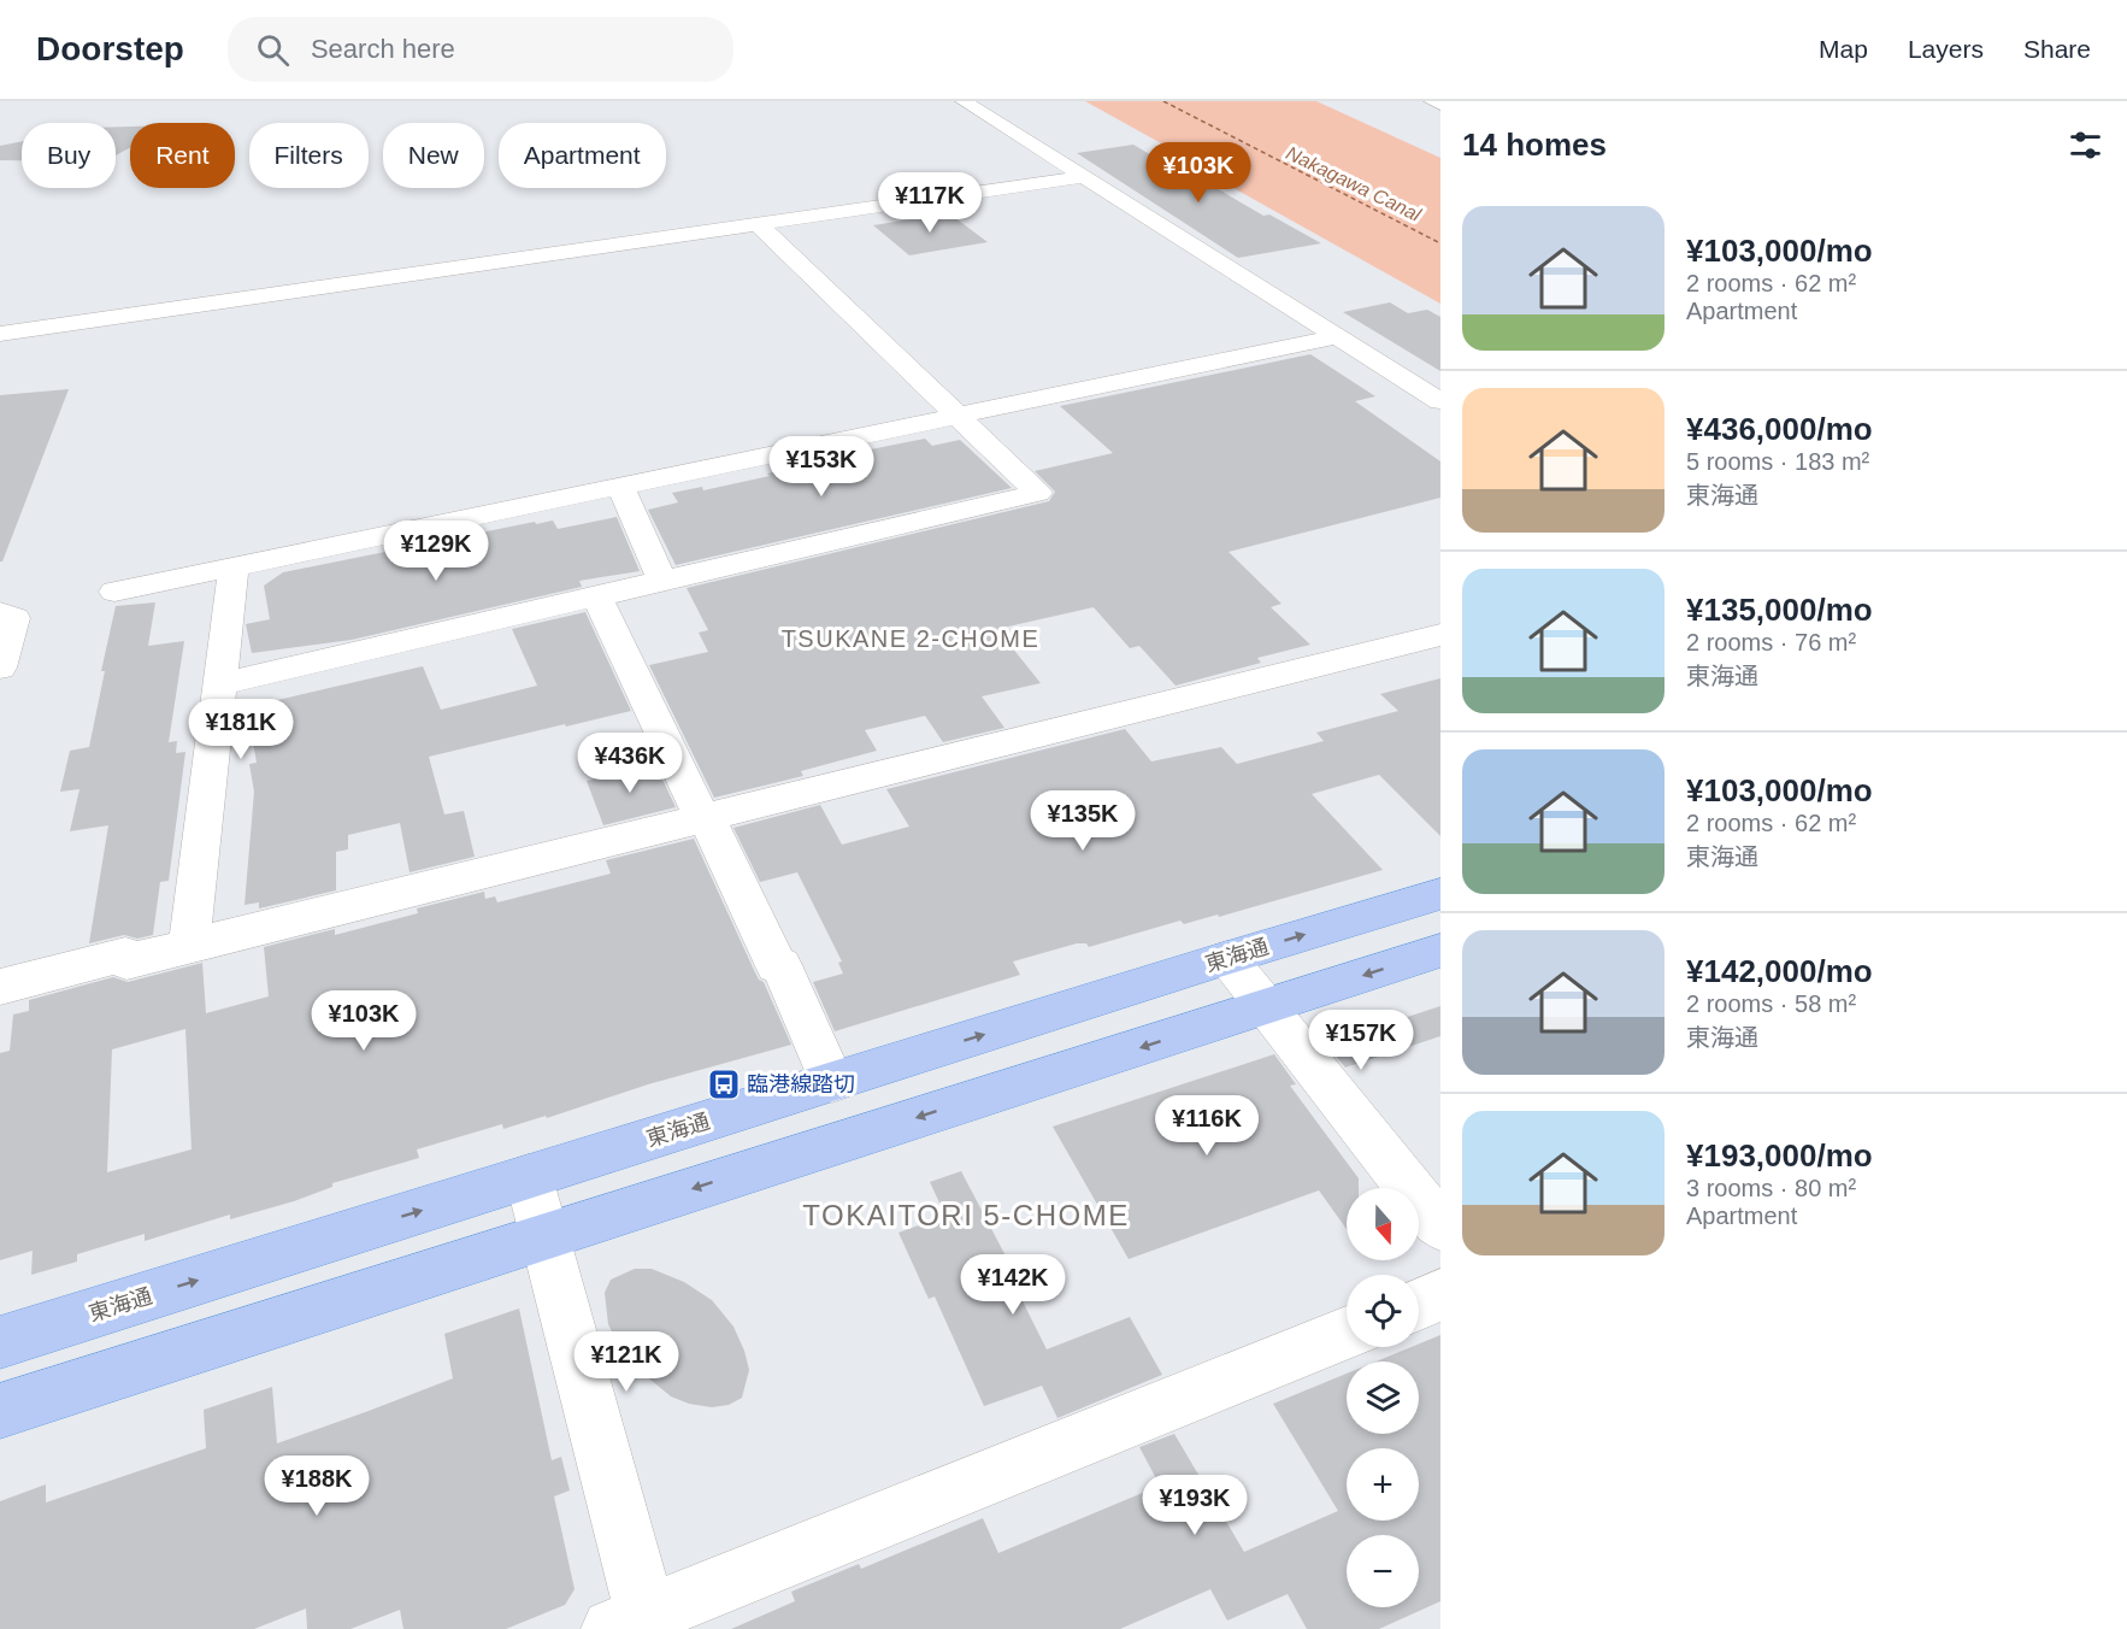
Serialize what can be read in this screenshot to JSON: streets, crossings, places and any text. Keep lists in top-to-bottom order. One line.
{"streets":{"main road":["東海通"]},"districts":["TSUKANE 2-CHOME","TOKAITORI 5-CHOME"],"water":["Nakagawa Canal"],"places":{"bus stop":["臨港線踏切"]},"north":"bottom","page":{"header":"Doorstep","search":"Search here","nav":["Map","Layers","Share"],"heading":"14 homes","chip":["Buy","Rent","Filters","New","Apartment"],"price":["¥103K","¥117K","¥153K","¥129K","¥181K","¥436K","¥135K","¥103K","¥157K","¥116K","¥142K","¥121K","¥188K","¥193K"],"list":[{"name":"¥103,000/mo","note":"2 rooms · 62 m² · Apartment"},{"name":"¥436,000/mo","note":"5 rooms · 183 m² · 東海通"},{"name":"¥135,000/mo","note":"2 rooms · 76 m² · 東海通"},{"name":"¥103,000/mo","note":"2 rooms · 62 m² · 東海通"},{"name":"¥142,000/mo","note":"2 rooms · 58 m² · 東海通"},{"name":"¥193,000/mo","note":"3 rooms · 80 m² · Apartment"}],"map_buttons":["+","−"]}}
